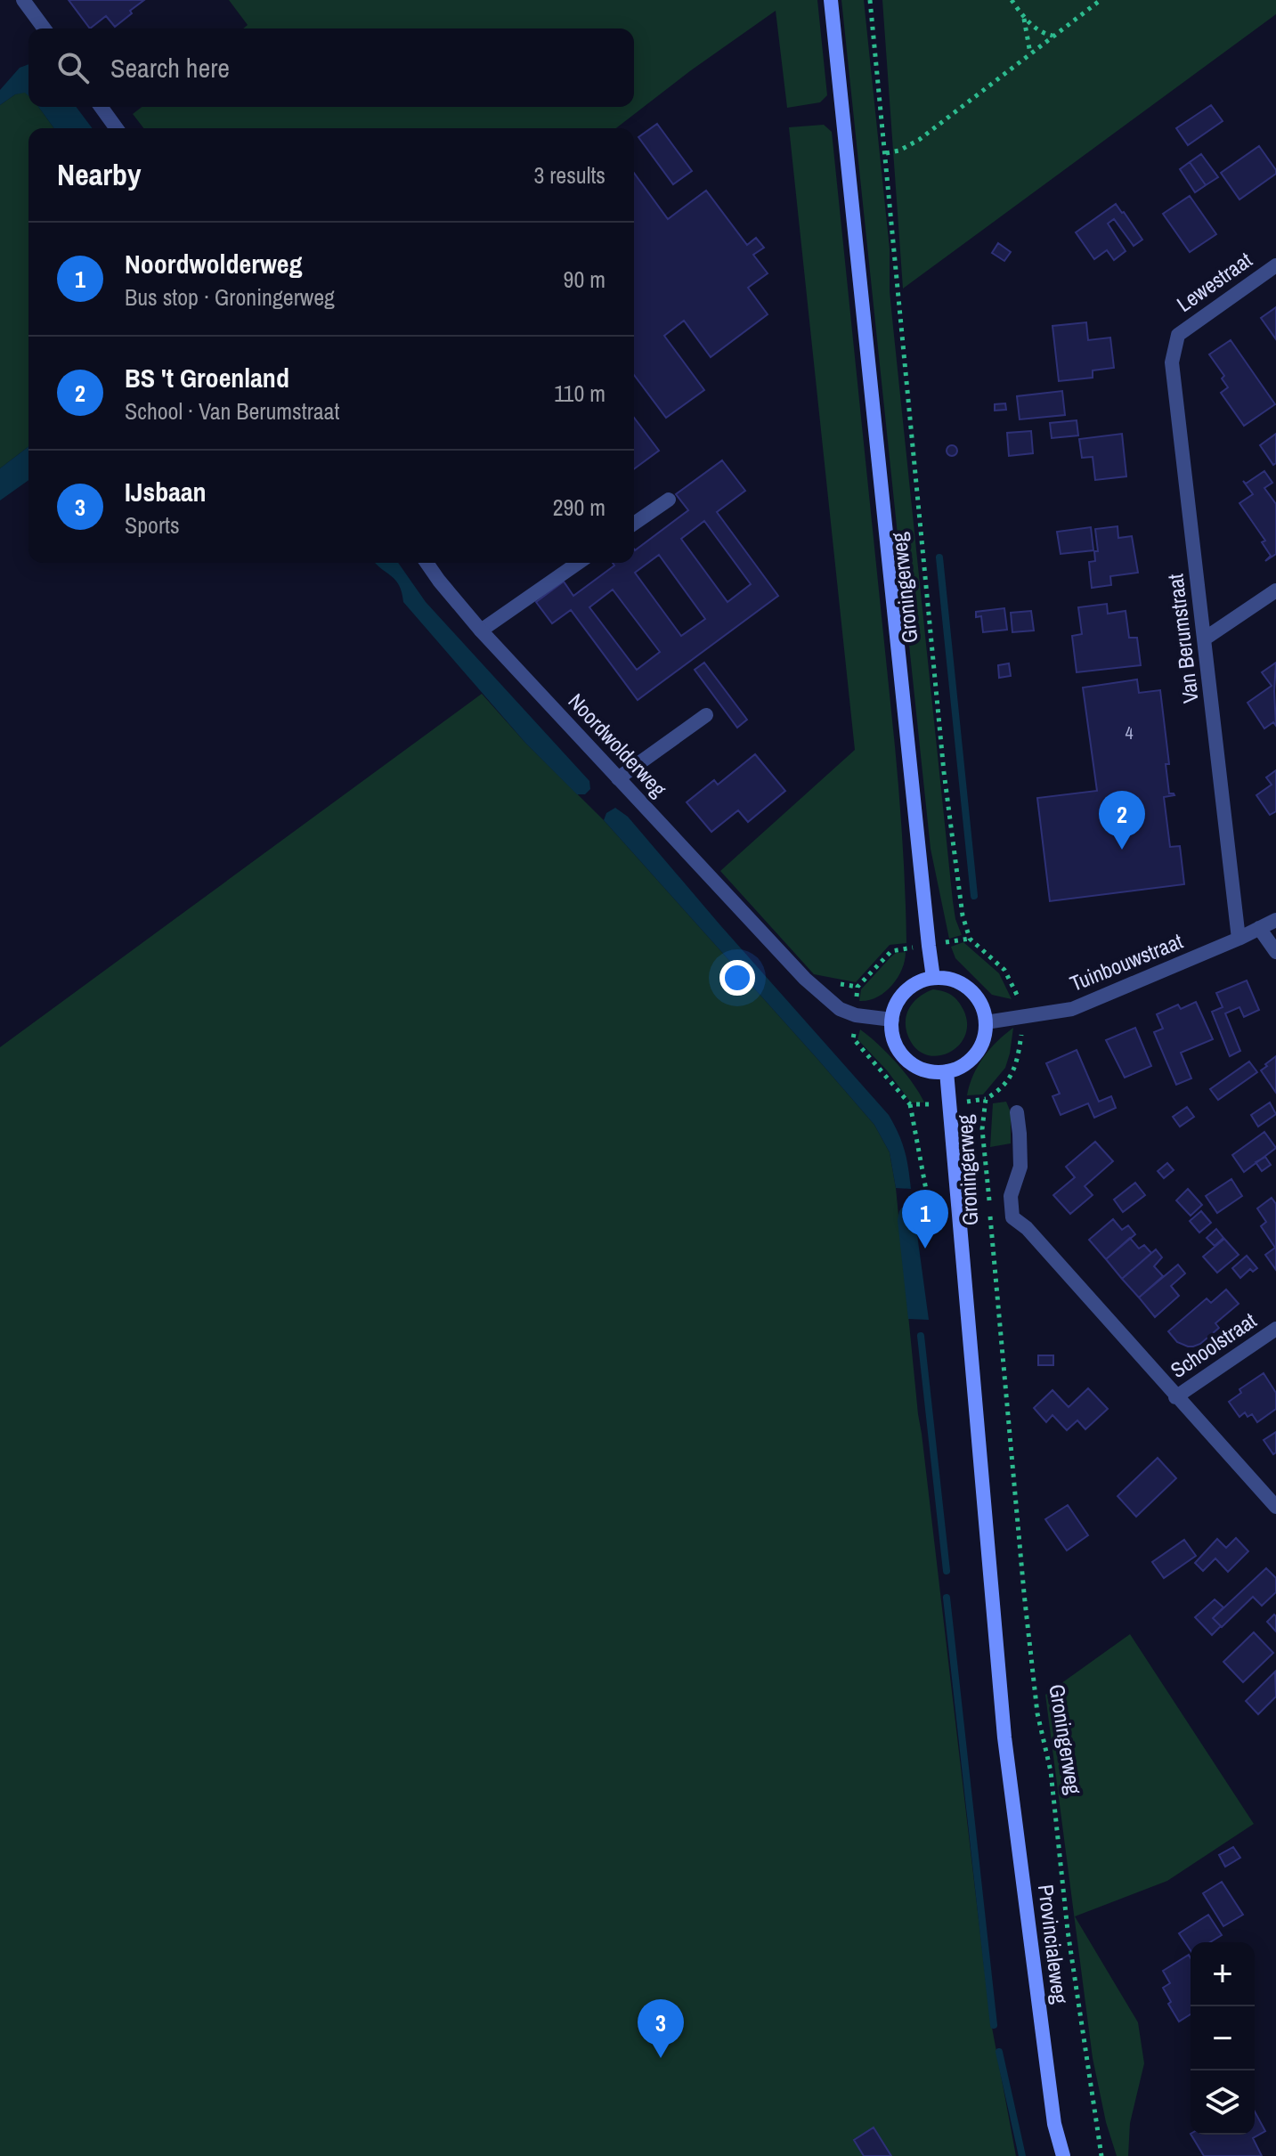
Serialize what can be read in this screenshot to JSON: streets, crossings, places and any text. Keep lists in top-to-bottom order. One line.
{"streets":{"main road":["Groningerweg","Provincialeweg"],"street":["Lewestraat","Van Berumstraat","Noordwolderweg","Tuinbouwstraat","Schoolstraat"]},"crossings":[["Lewestraat","Van Berumstraat"],["Groningerweg","Noordwolderweg"],["Groningerweg","Tuinbouwstraat"],["Groningerweg","Provincialeweg"],["Van Berumstraat","Tuinbouwstraat"],["Noordwolderweg","Tuinbouwstraat"]],"house_numbers":["4"],"page":{"search":"Search here","heading":["Nearby","3 results"],"list":[{"mark":"1","name":"Noordwolderweg","note":"Bus stop · Groningerweg","value":"90 m"},{"mark":"2","name":"BS 't Groenland","note":"School · Van Berumstraat","value":"110 m"},{"mark":"3","name":"IJsbaan","note":"Sports","value":"290 m"}],"pins":["2","1","3"],"map_buttons":["+","−"]}}
